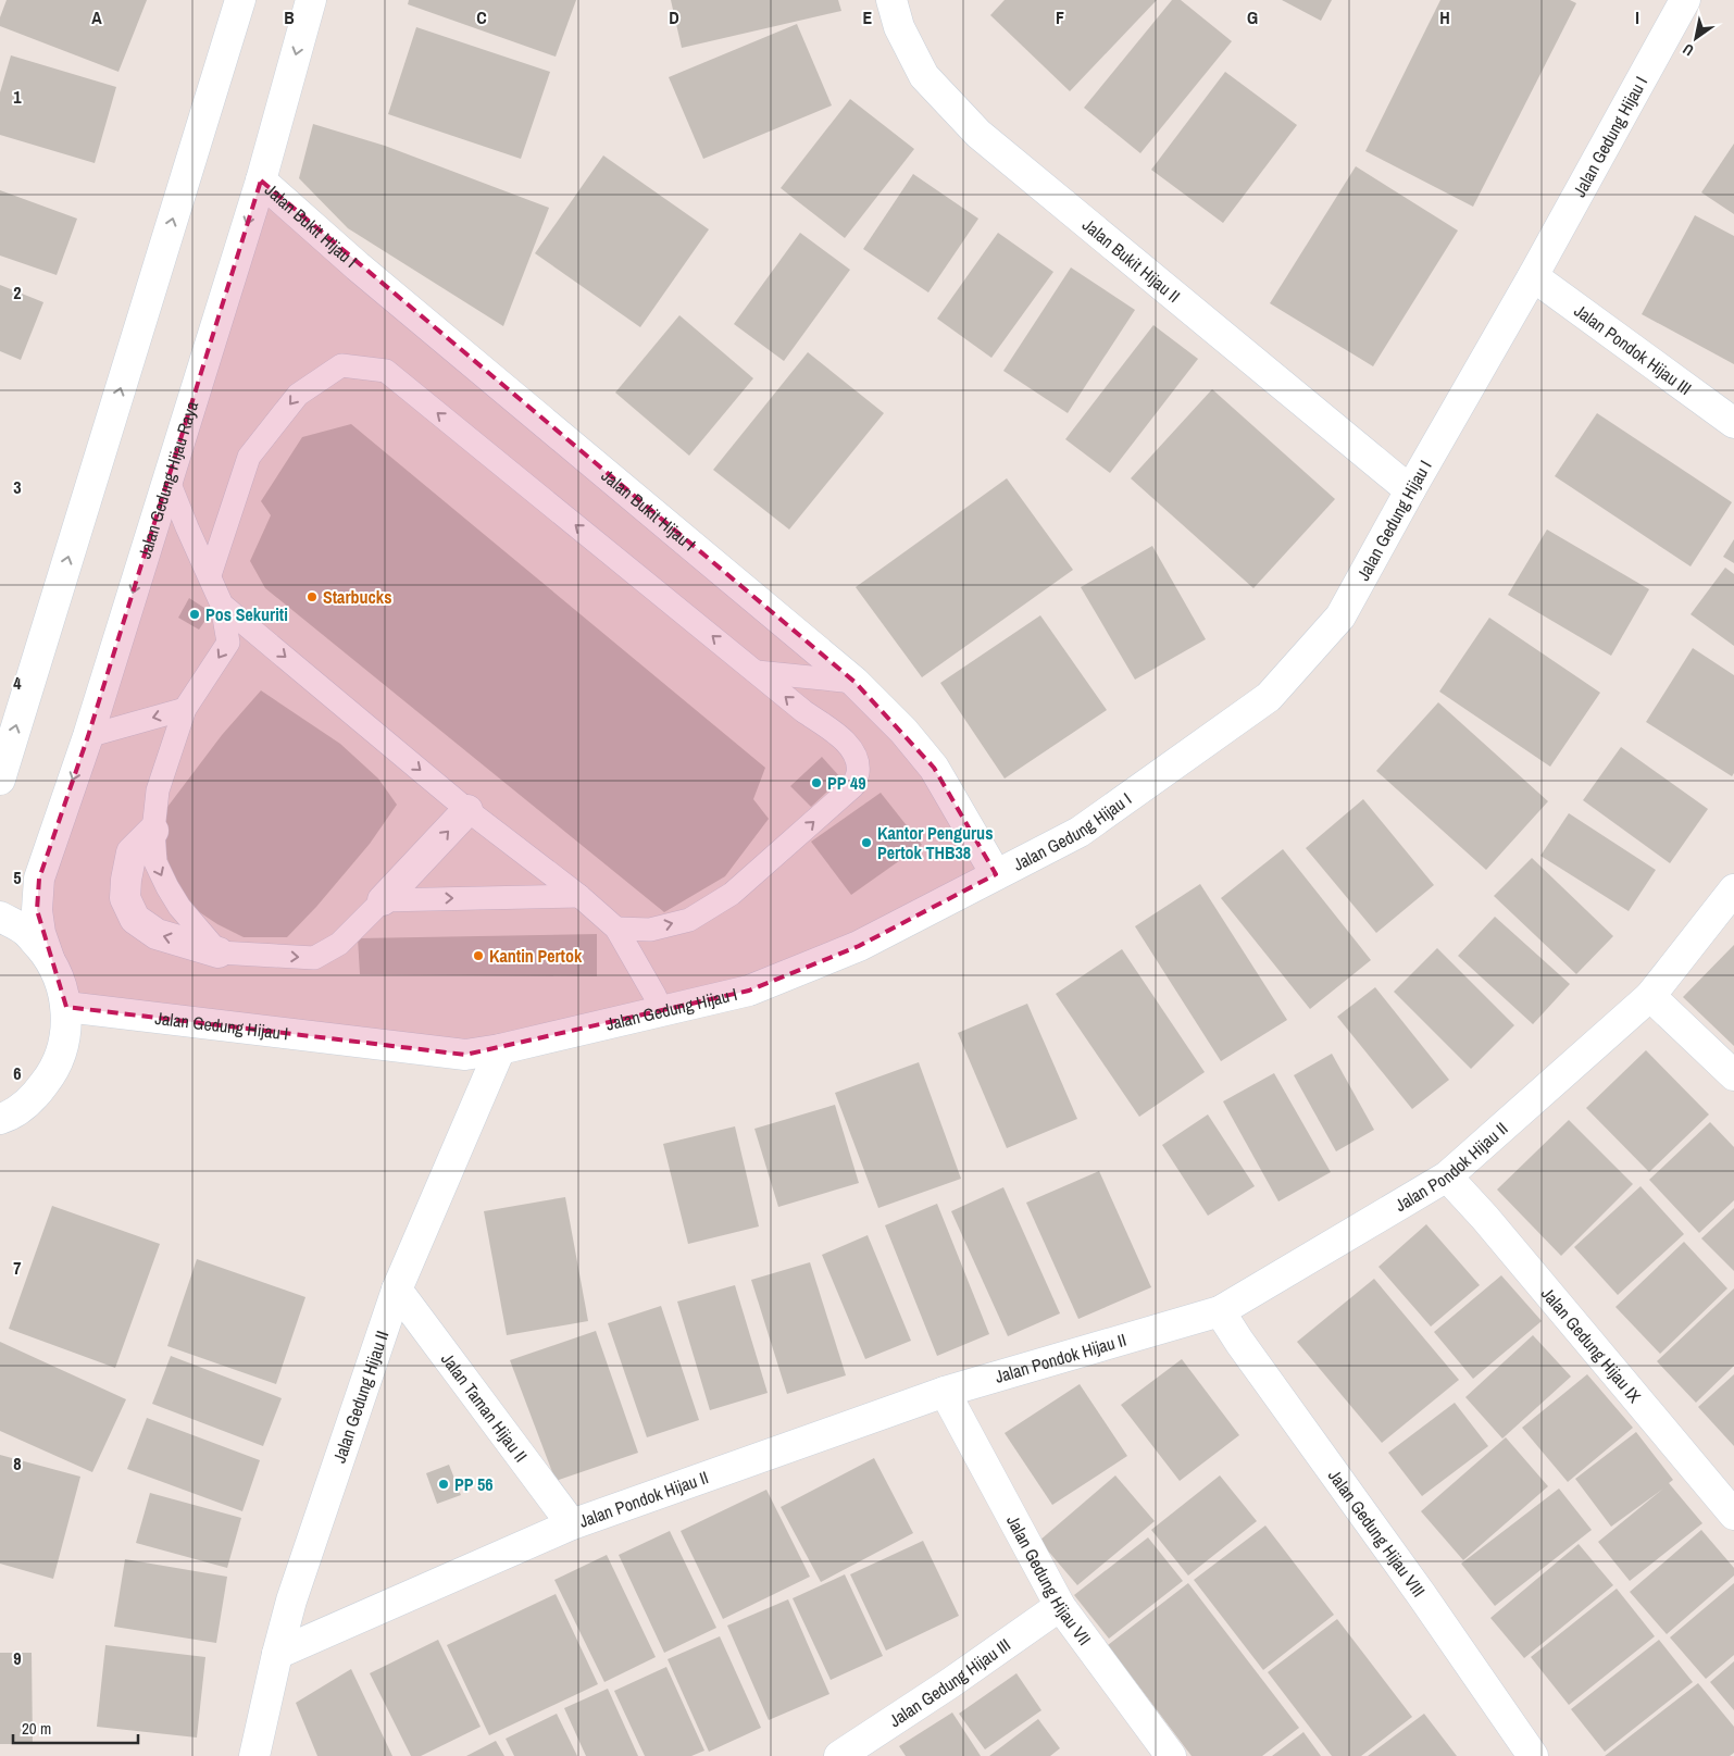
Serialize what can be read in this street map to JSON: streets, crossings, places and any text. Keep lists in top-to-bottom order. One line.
{"streets":{"street":["Jalan Gedung Hijau I","Jalan Bukit Hijau I","Jalan Bukit Hijau II","Jalan Pondok Hijau III","Jalan Gedung Hijau Raya","Jalan Pondok Hijau II","Jalan Gedung Hijau IX","Jalan Gedung Hijau II","Jalan Taman Hijau II","Jalan Gedung Hijau VIII","Jalan Gedung Hijau VII","Jalan Gedung Hijau III"]},"crossings":[["Jalan Gedung Hijau I","Jalan Bukit Hijau I"],["Jalan Gedung Hijau I","Jalan Bukit Hijau II"],["Jalan Gedung Hijau I","Jalan Pondok Hijau III"],["Jalan Gedung Hijau I","Jalan Gedung Hijau II"],["Jalan Bukit Hijau I","Jalan Gedung Hijau Raya"],["Jalan Pondok Hijau II","Jalan Gedung Hijau IX"],["Jalan Pondok Hijau II","Jalan Gedung Hijau II"],["Jalan Pondok Hijau II","Jalan Taman Hijau II"],["Jalan Pondok Hijau II","Jalan Gedung Hijau VIII"],["Jalan Pondok Hijau II","Jalan Gedung Hijau VII"],["Jalan Gedung Hijau II","Jalan Taman Hijau II"],["Jalan Gedung Hijau VII","Jalan Gedung Hijau III"]],"places":["Starbucks","Pos Sekuriti","PP 49","Kantor Pengurus Pertok THB38","Kantin Pertok","PP 56"],"scale_bar":"20 m","north":"bottom left","grid":{"columns":["A","B","C","D","E","F","G","H","I"],"rows":["1","2","3","4","5","6","7","8","9"]}}
